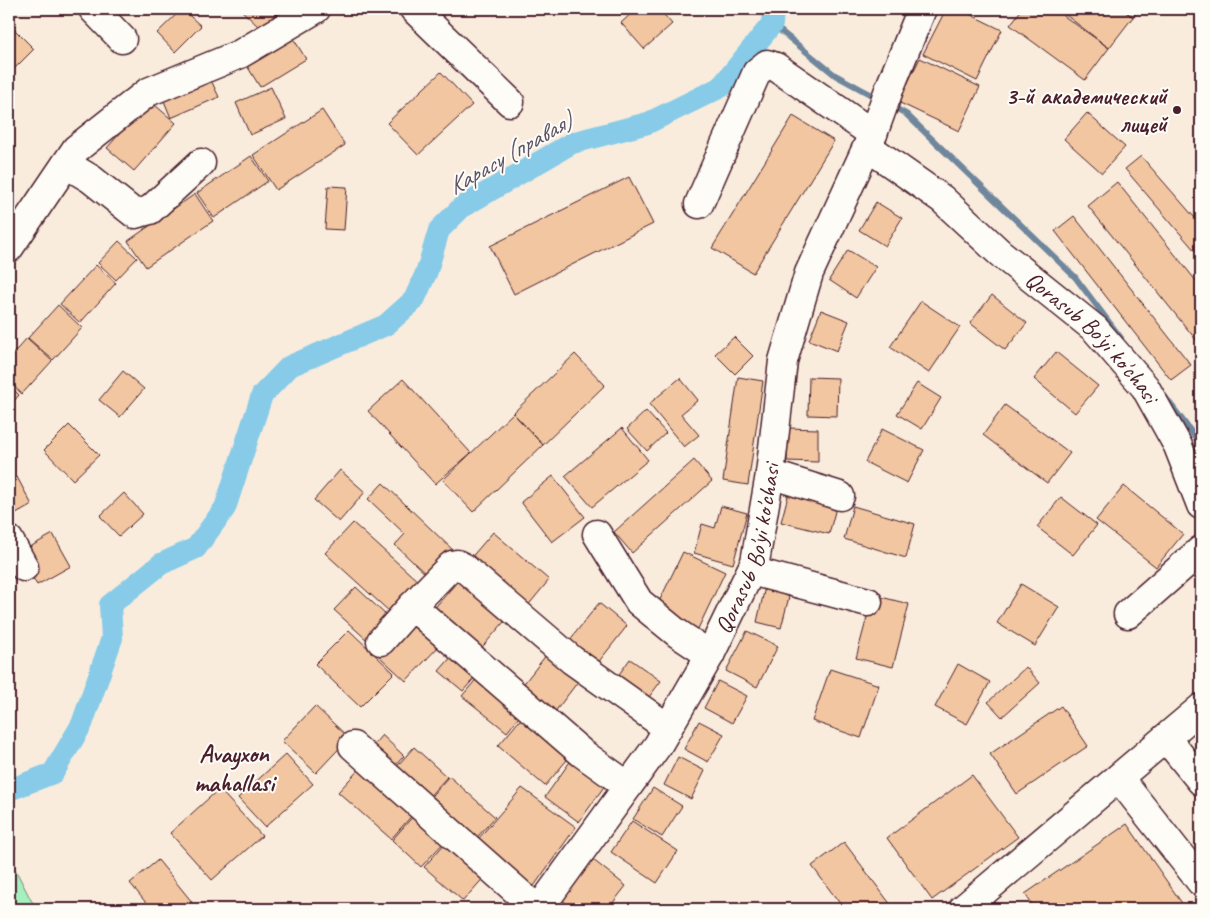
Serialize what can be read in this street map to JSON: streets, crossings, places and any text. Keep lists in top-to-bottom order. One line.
{"streets":{"street":["Qorasub Bo'yi ko'chasi"]},"districts":["Avayxon mahallasi"],"water":["Карасу (правая)"],"places":["3-й академический лицей"]}
